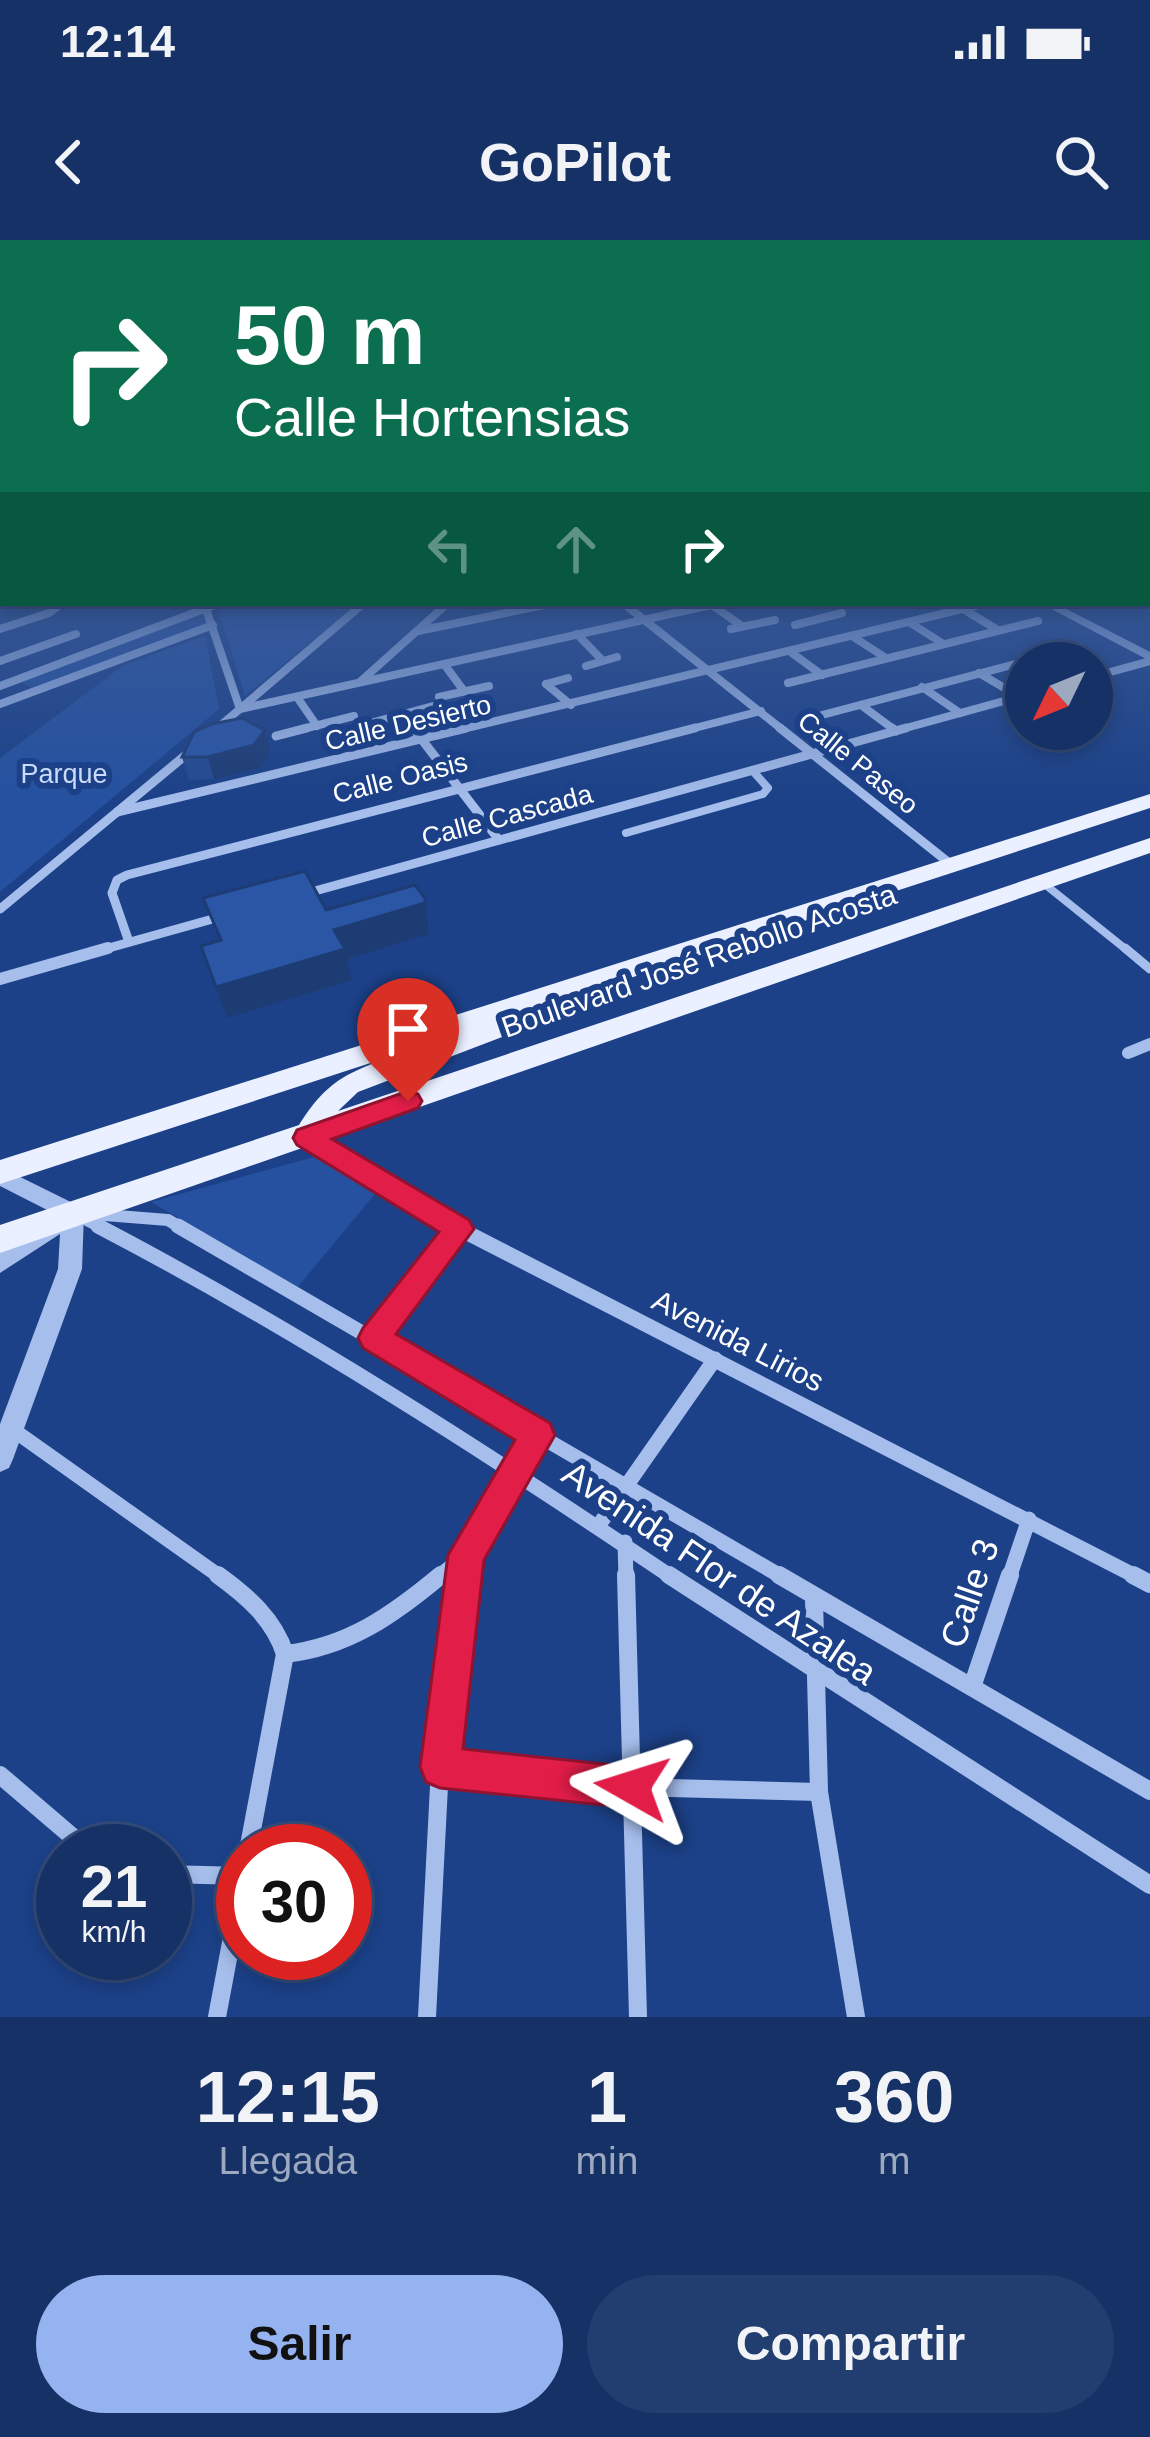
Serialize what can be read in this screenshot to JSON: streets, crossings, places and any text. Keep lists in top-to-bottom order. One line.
{"streets":{"main road":["Boulevard José Rebollo Acosta"],"street":["Calle Desierto","Calle Paseo","Calle Oasis","Calle Cascada","Avenida Lirios","Avenida Flor de Azalea","Calle 3"]},"crossings":[["Calle Desierto","Calle Paseo"],["Calle Paseo","Calle Oasis"],["Calle Paseo","Calle Cascada"],["Calle Paseo","Boulevard José Rebollo Acosta"],["Boulevard José Rebollo Acosta","Avenida Lirios"],["Boulevard José Rebollo Acosta","Avenida Flor de Azalea"],["Avenida Lirios","Calle 3"],["Avenida Flor de Azalea","Calle 3"]],"parks":["Parque"],"north":"bottom left","page":{"status":"12:14","header":"GoPilot","turn":["50 m","Calle Hortensias"],"speed":"21 km/h","limit":"30","eta":["12:15","Llegada","1","min","360","m"],"buttons":["Salir","Compartir"]}}
